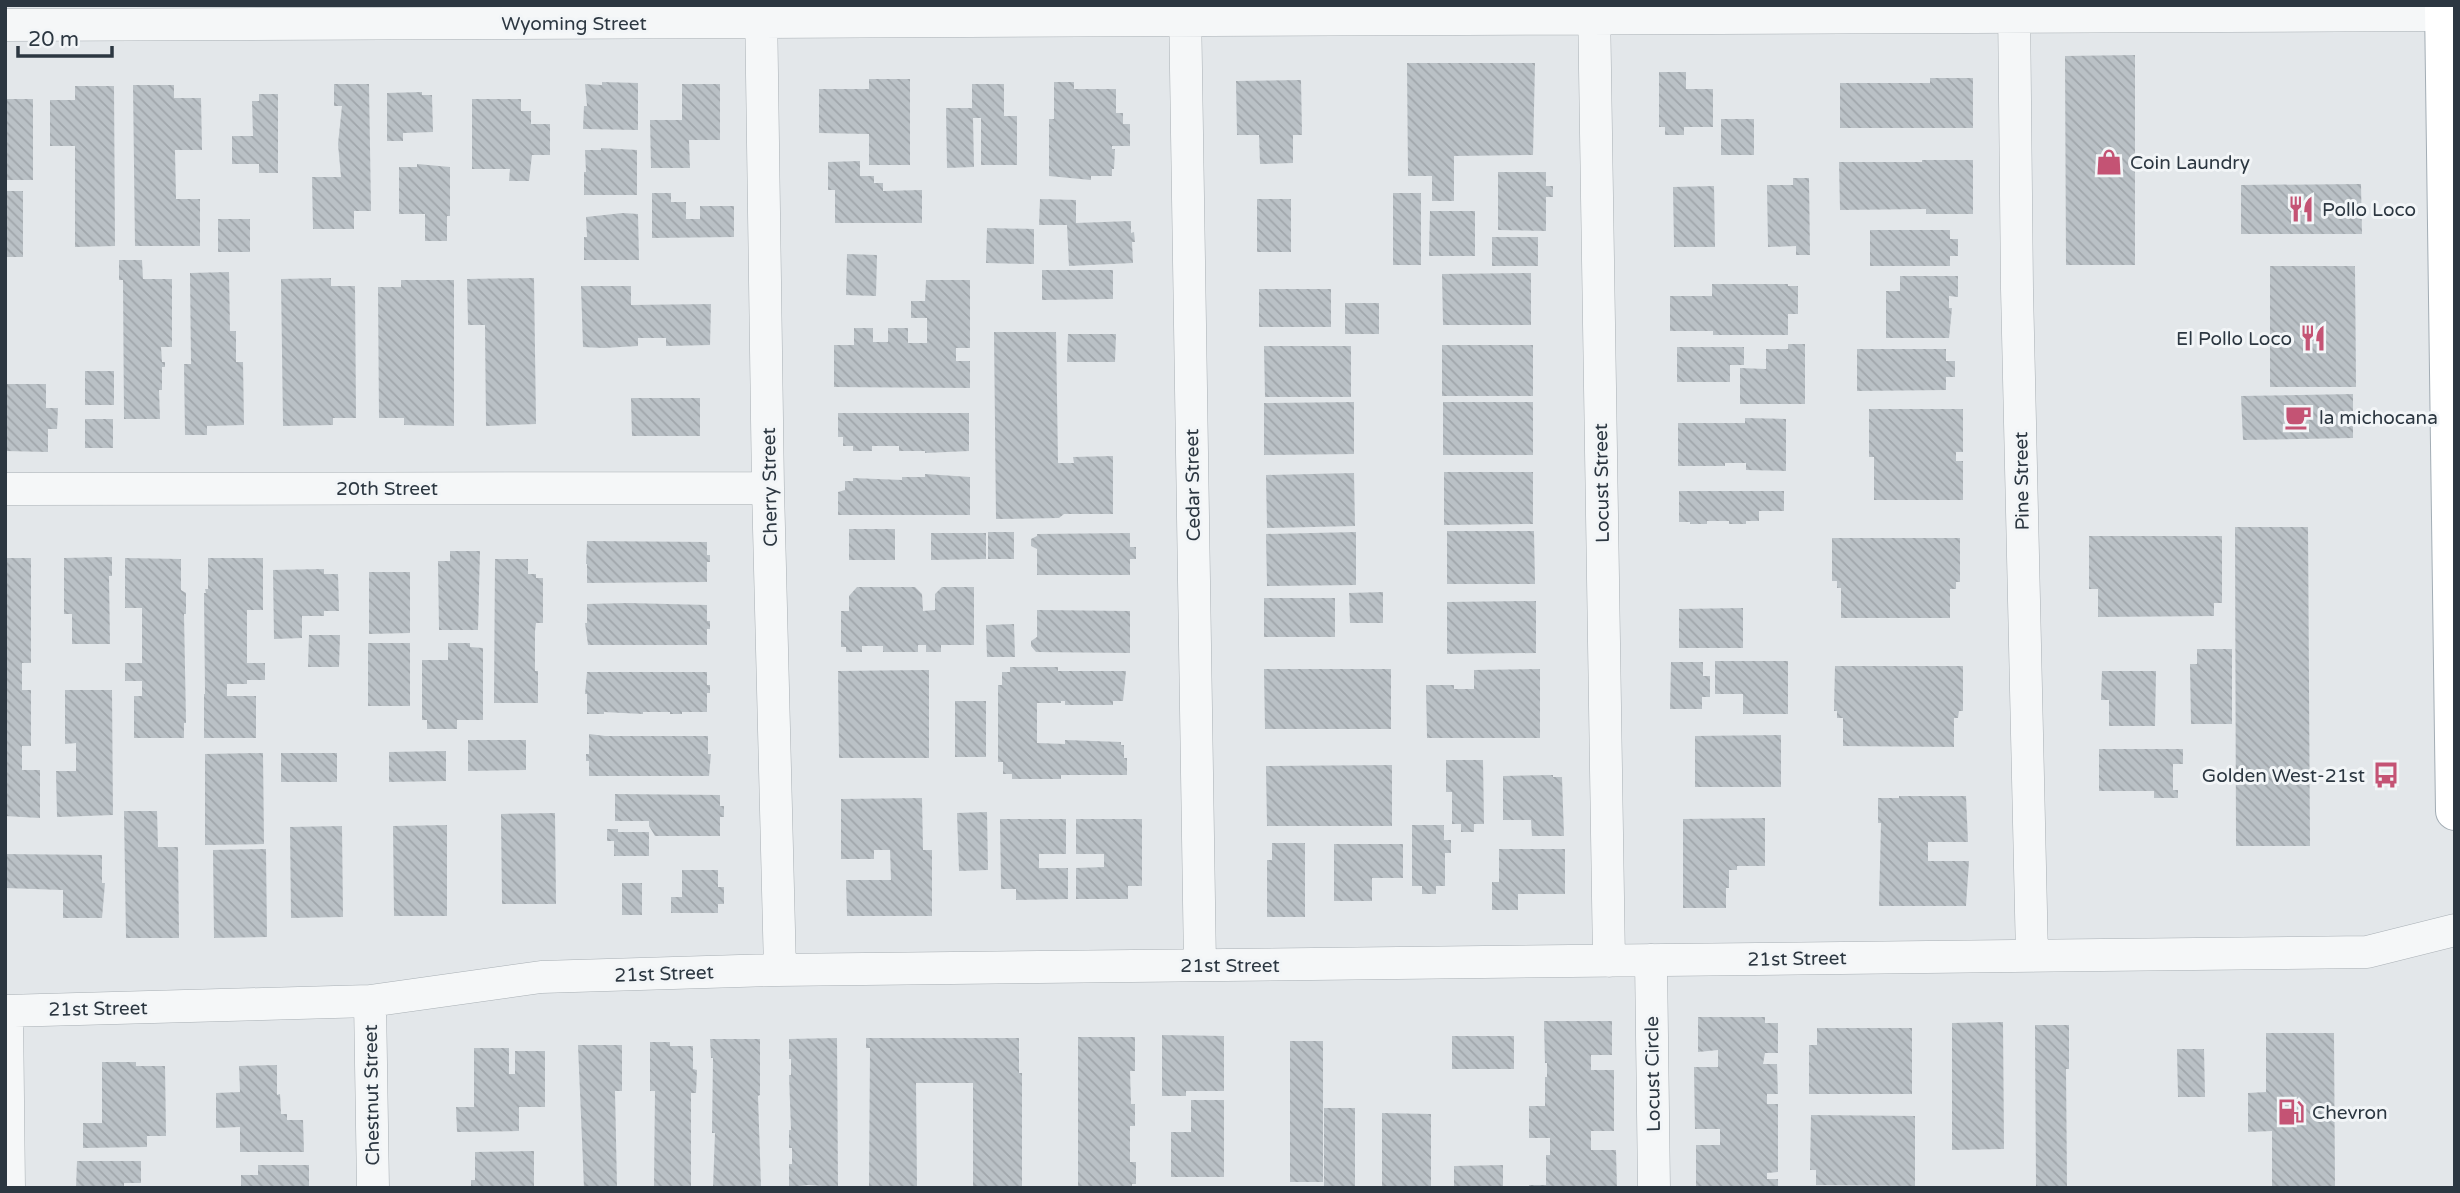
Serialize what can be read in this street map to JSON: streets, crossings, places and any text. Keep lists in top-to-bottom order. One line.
{"streets":{"street":["Wyoming Street","Pine Street","Locust Street","Cedar Street","Cherry Street","20th Street","21st Street","Locust Circle","Chestnut Street"]},"crossings":[["Wyoming Street","Pine Street"],["Wyoming Street","Locust Street"],["Wyoming Street","Cedar Street"],["Wyoming Street","Cherry Street"],["Pine Street","21st Street"],["Locust Street","21st Street"],["Cedar Street","21st Street"],["Cherry Street","20th Street"],["Cherry Street","21st Street"],["21st Street","Locust Circle"],["21st Street","Chestnut Street"]],"places":{"shop":["Coin Laundry"],"restaurant":["Pollo Loco","El Pollo Loco"],"cafe":["la michocana"],"bus stop":["Golden West-21st"],"fuel station":["Chevron"]},"scale_bar":"20 m"}
